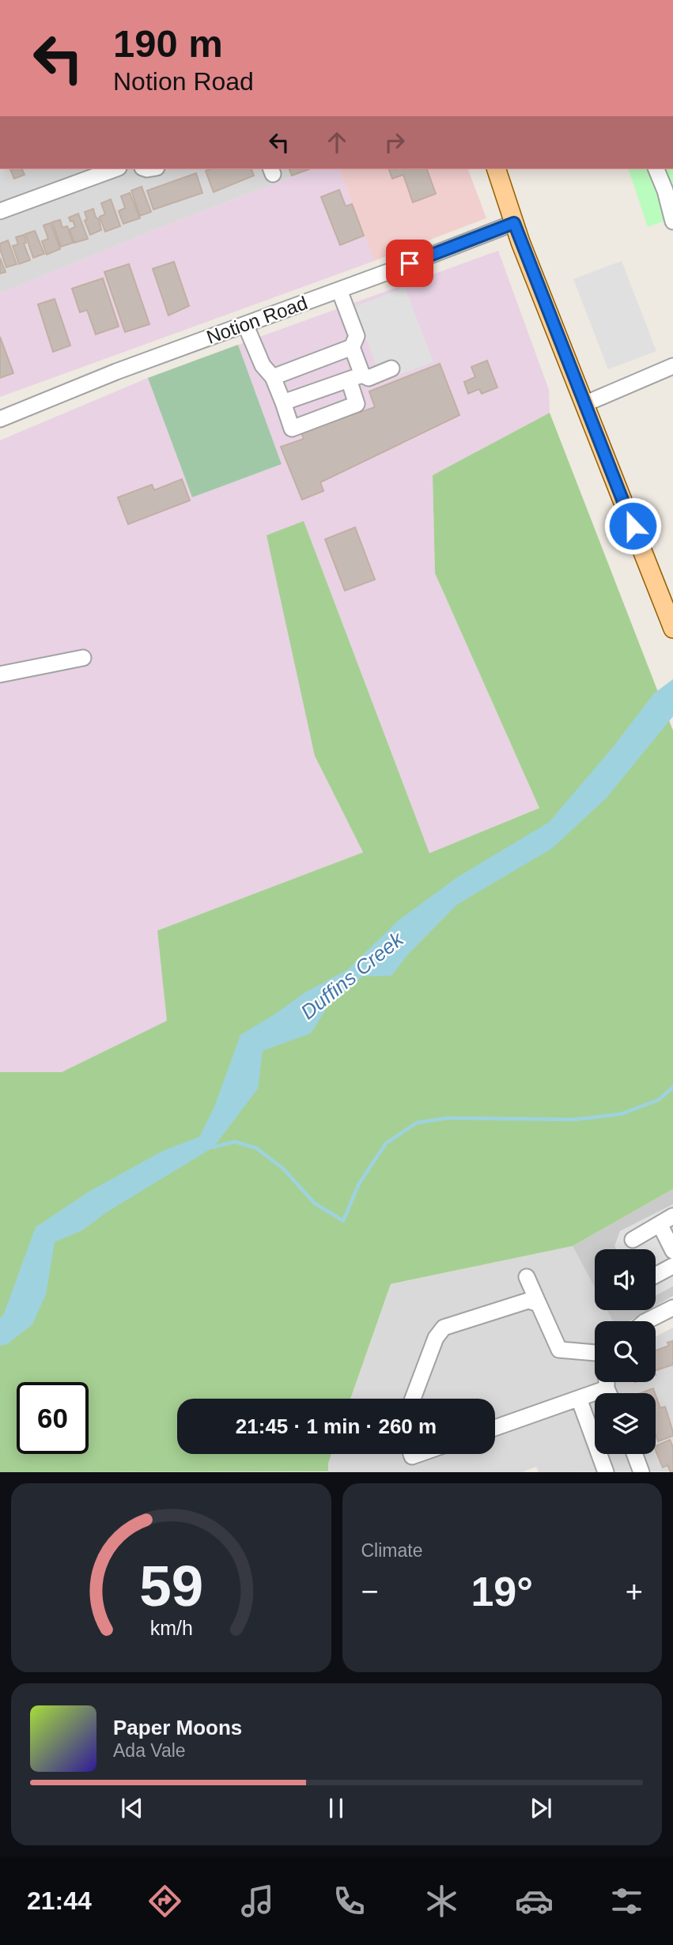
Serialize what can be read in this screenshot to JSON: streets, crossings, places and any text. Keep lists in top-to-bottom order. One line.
{"streets":{"street":["Notion Road"]},"water":["Duffins Creek"],"page":{"turn":["190 m","Notion Road"],"limit":"60","trip":"21:45 · 1 min · 260 m","tile":"Climate","heat":["−","19°","+"],"song":["Paper Moons","Ada Vale"],"tabs":"21:44","gauge":["59","km/h"]}}
